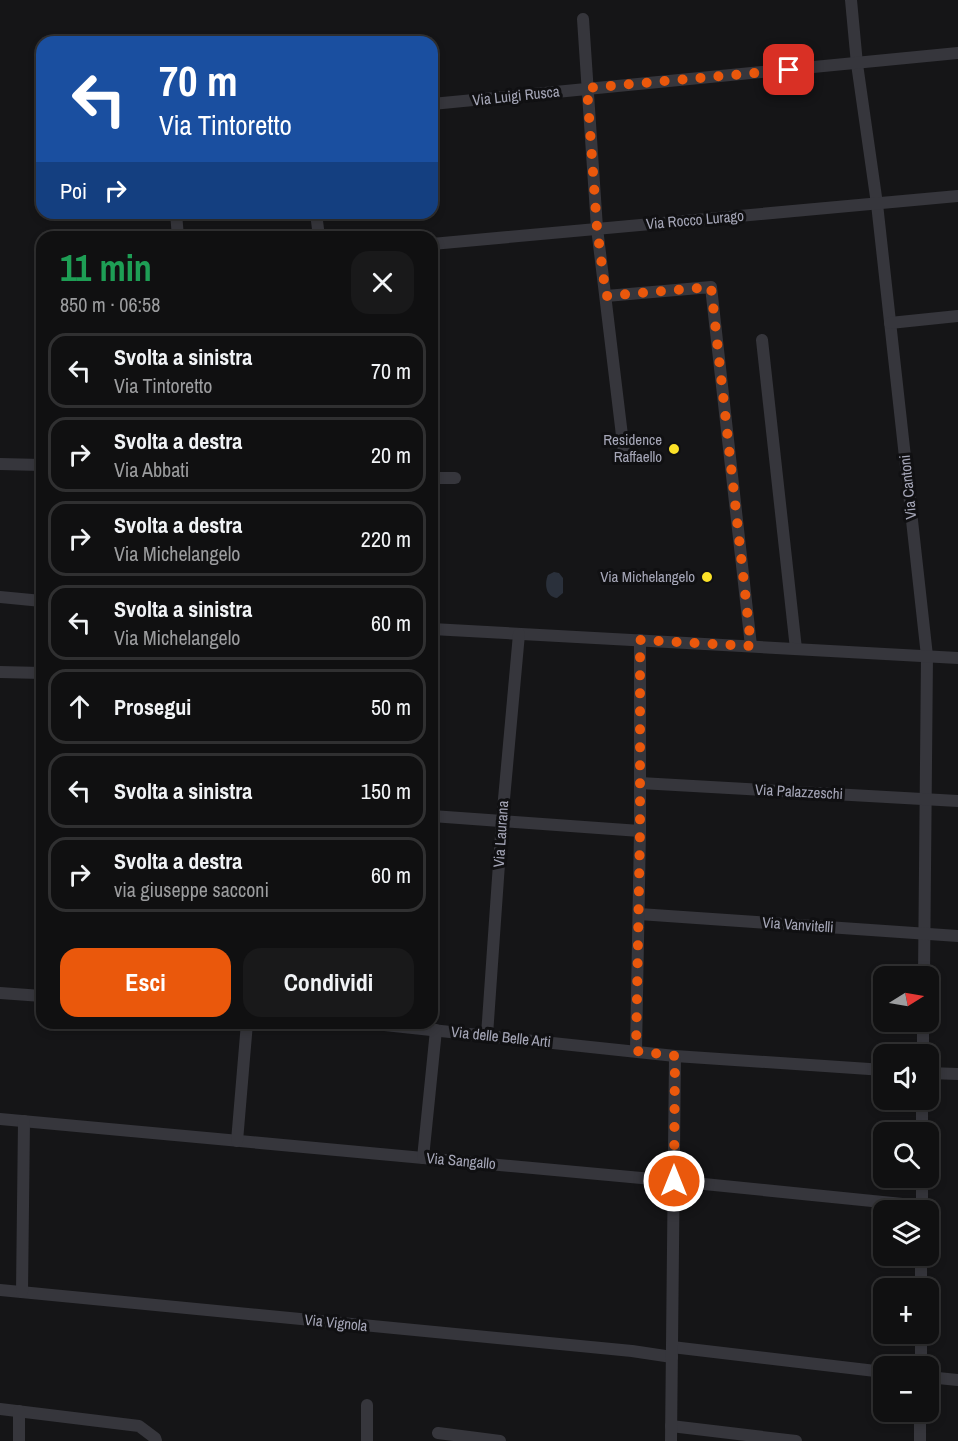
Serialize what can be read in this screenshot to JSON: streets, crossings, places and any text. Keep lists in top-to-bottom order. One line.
{"streets":{"street":["Via Luigi Rusca","Via Rocco Lurago","Via Cantoni","Via Palazzeschi","Via Laurana","Via Vanvitelli","Via delle Belle Arti","Via Sangallo","Via Vignola"]},"crossings":[["Via Luigi Rusca","Via Cantoni"],["Via Rocco Lurago","Via Cantoni"],["Via Cantoni","Via Palazzeschi"],["Via Cantoni","Via Vanvitelli"],["Via Laurana","Via delle Belle Arti"]],"places":["Residence Raffaello","Via Michelangelo"],"north":"right","page":{"turn":["70 m","Via Tintoretto"],"then":"Poi","heading":["11 min","850 m · 06:58"],"list":[{"name":"Svolta a sinistra","note":"Via Tintoretto","value":"70 m"},{"name":"Svolta a destra","note":"Via Abbati","value":"20 m"},{"name":"Svolta a destra","note":"Via Michelangelo","value":"220 m"},{"name":"Svolta a sinistra","note":"Via Michelangelo","value":"60 m"},{"name":"Prosegui","value":"50 m"},{"name":"Svolta a sinistra","value":"150 m"},{"name":"Svolta a destra","note":"via giuseppe sacconi","value":"60 m"}],"buttons":["Esci","Condividi"],"map_buttons":["+","−"]}}
